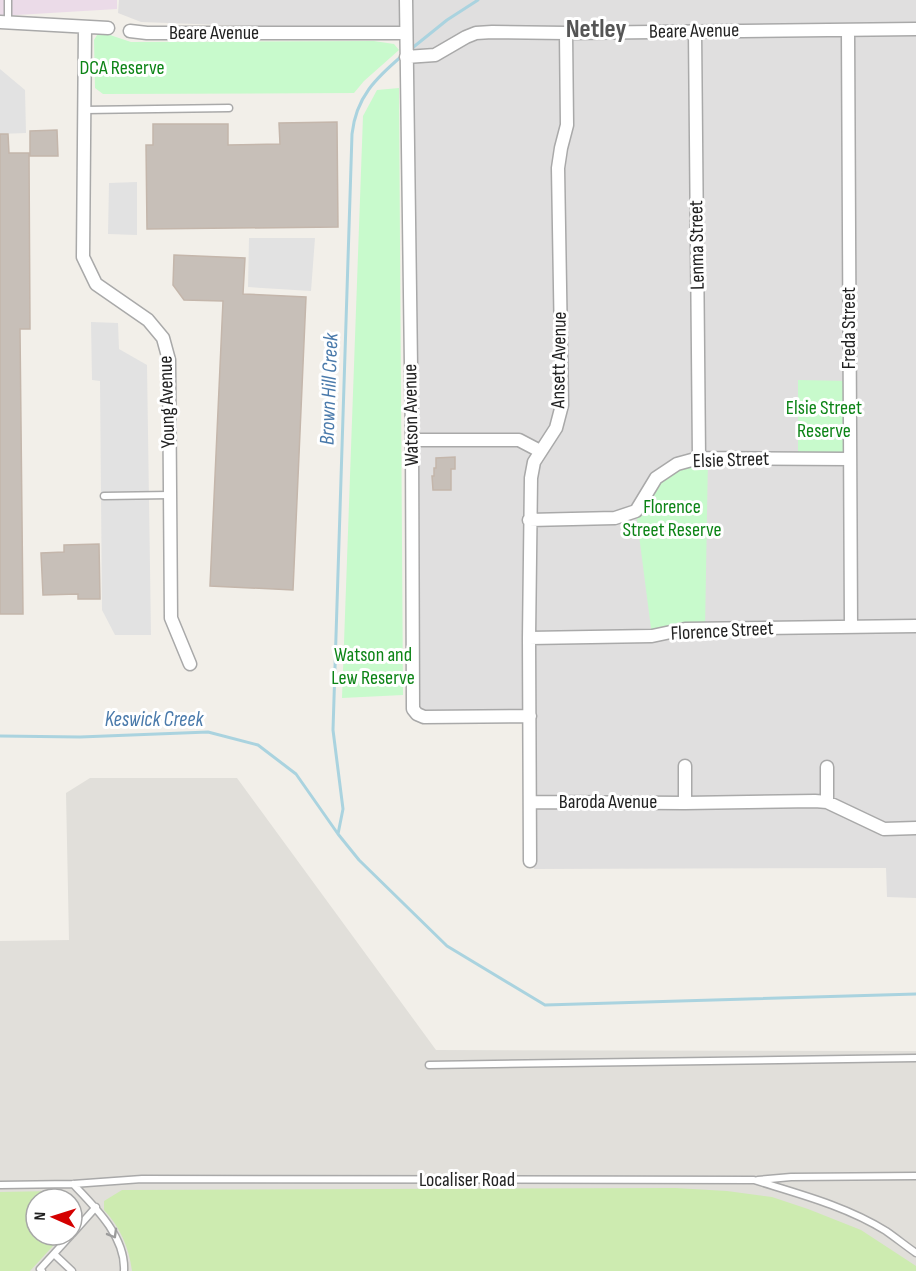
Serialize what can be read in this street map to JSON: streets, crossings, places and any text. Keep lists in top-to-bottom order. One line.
{"streets":{"street":["Beare Avenue","Lenma Street","Freda Street","Ansett Avenue","Young Avenue","Watson Avenue","Elsie Street","Florence Street","Baroda Avenue"],"lane":["Localiser Road"]},"crossings":[["Beare Avenue","Lenma Street"],["Beare Avenue","Freda Street"],["Beare Avenue","Ansett Avenue"],["Beare Avenue","Watson Avenue"],["Lenma Street","Elsie Street"],["Freda Street","Elsie Street"],["Freda Street","Florence Street"],["Ansett Avenue","Watson Avenue"],["Ansett Avenue","Elsie Street"],["Ansett Avenue","Florence Street"],["Ansett Avenue","Baroda Avenue"]],"districts":["Netley"],"water":["Brown Hill Creek","Keswick Creek"],"parks":["DCA Reserve","Elsie Street Reserve","Florence Street Reserve","Watson and Lew Reserve"],"north":"left"}
